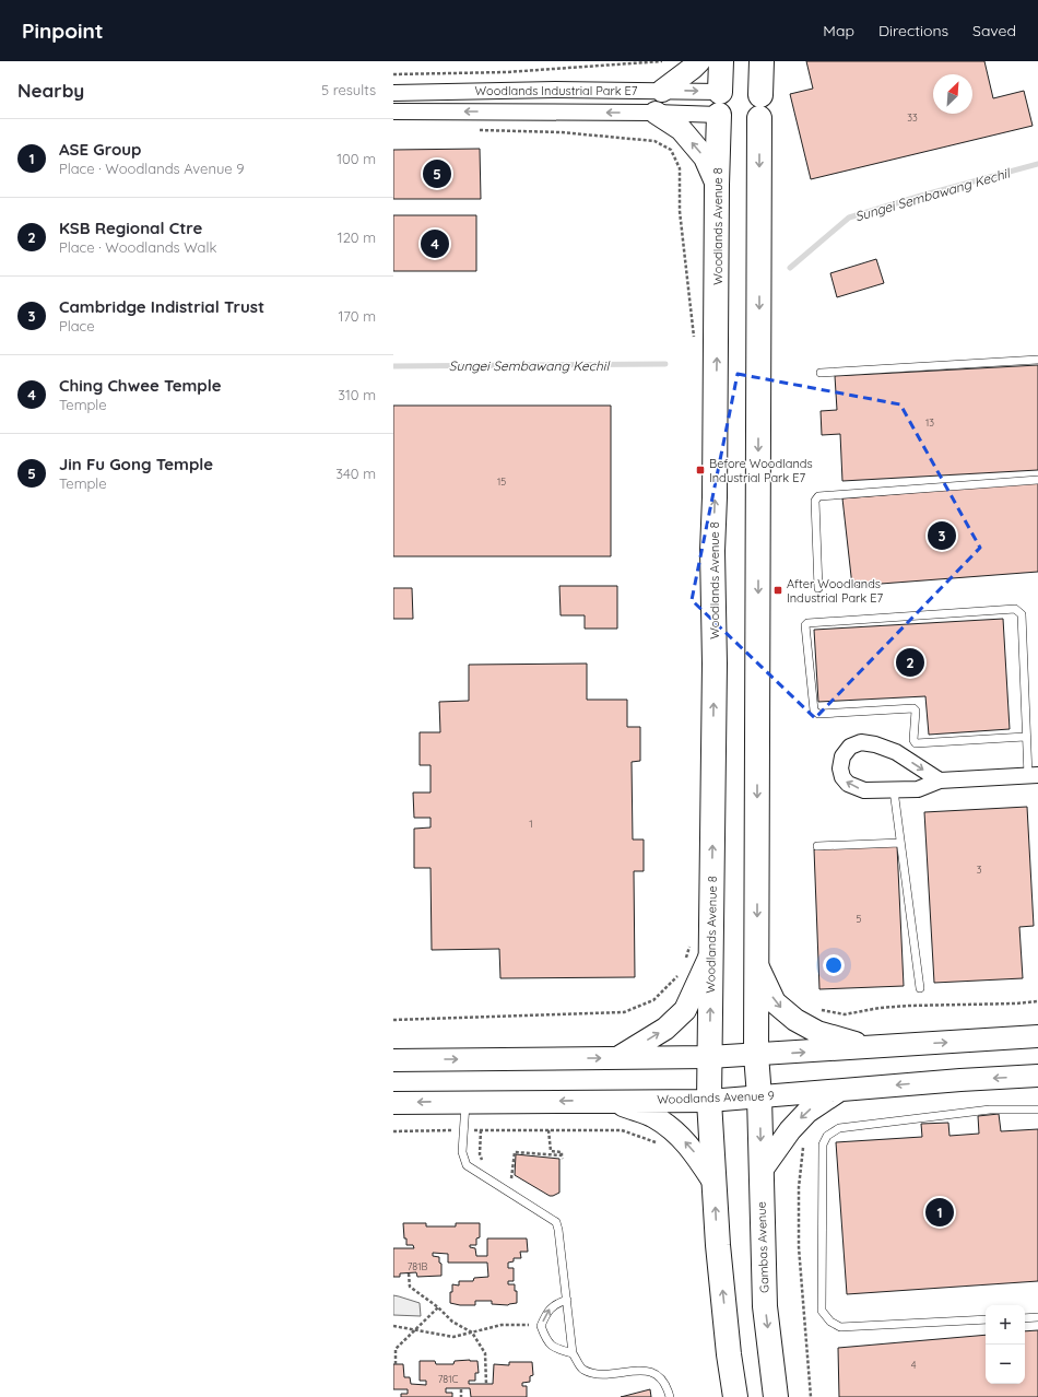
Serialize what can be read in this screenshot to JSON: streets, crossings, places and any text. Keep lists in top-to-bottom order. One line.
{"streets":{"main road":["Woodlands Avenue 8","Woodlands Avenue 9","Gambas Avenue"],"street":["Woodlands Industrial Park E7"]},"crossings":[["Woodlands Industrial Park E7","Woodlands Avenue 8"],["Woodlands Avenue 8","Woodlands Avenue 9"],["Woodlands Avenue 9","Gambas Avenue"]],"water":["Sungei Sembawang Kechil"],"places":{"transit":["Before Woodlands Industrial Park E7","After Woodlands Industrial Park E7"]},"house_numbers":["33","13","15","1","3","5","781B","4","781C"],"north":"top right","page":{"header":"Pinpoint","nav":["Map","Directions","Saved"],"heading":["Nearby","5 results"],"list":[{"mark":"1","name":"ASE Group","note":"Place · Woodlands Avenue 9","value":"100 m"},{"mark":"2","name":"KSB Regional Ctre","note":"Place · Woodlands Walk","value":"120 m"},{"mark":"3","name":"Cambridge Indistrial Trust","note":"Place","value":"170 m"},{"mark":"4","name":"Ching Chwee Temple","note":"Temple","value":"310 m"},{"mark":"5","name":"Jin Fu Gong Temple","note":"Temple","value":"340 m"}],"pins":["5","4","3","2","1"],"map_buttons":["+","−"]}}
